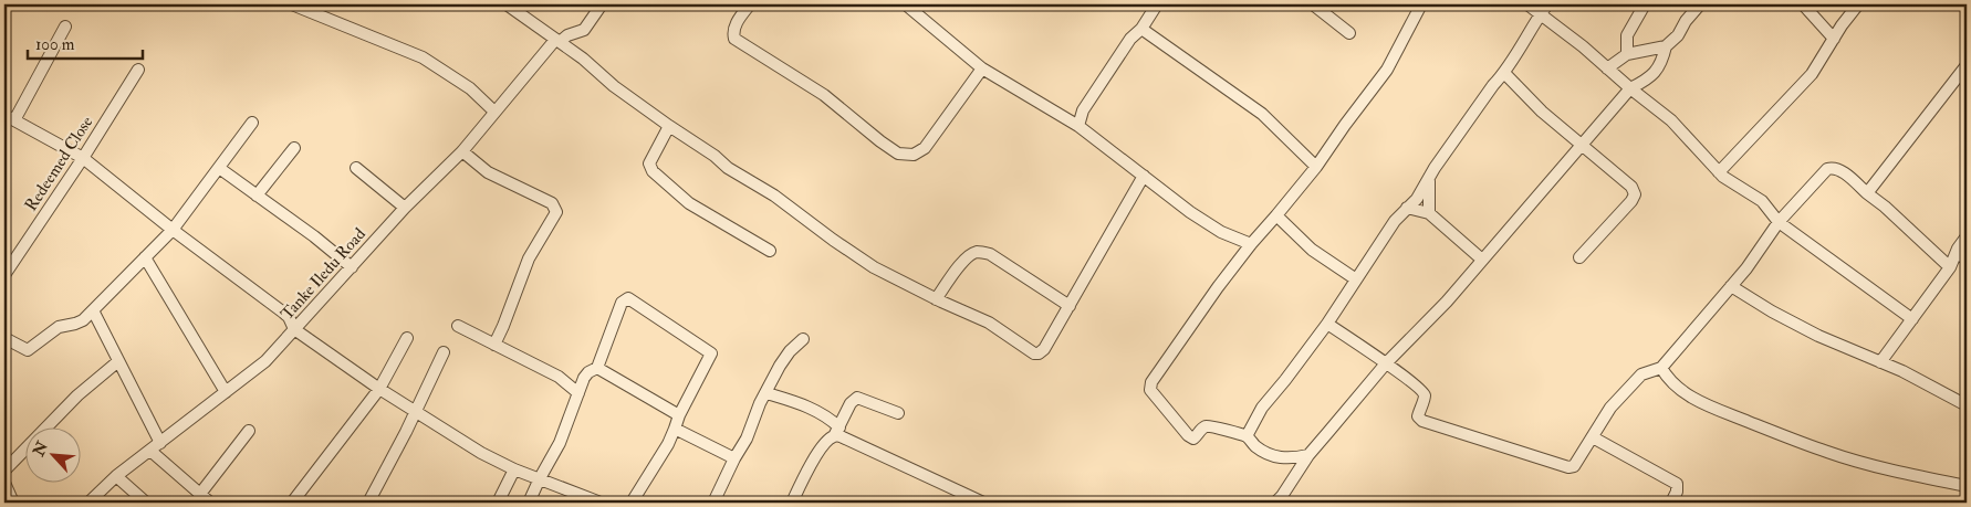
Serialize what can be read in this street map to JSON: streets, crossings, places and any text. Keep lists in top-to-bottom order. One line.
{"streets":{"street":["Redeemed Close","Tanke Iledu Road"]},"scale_bar":"100 m","north":"top left"}
